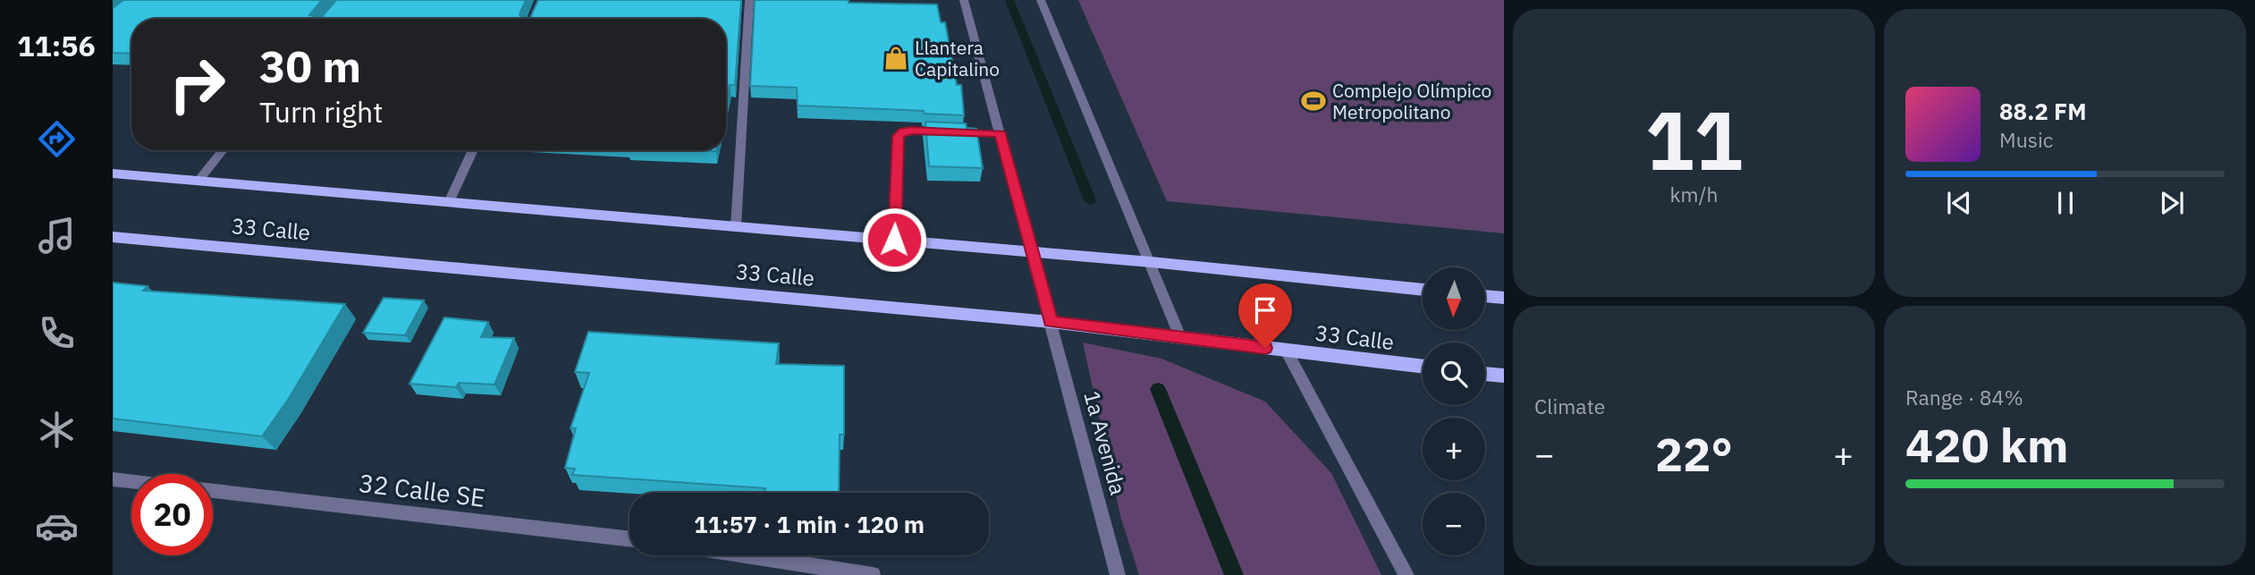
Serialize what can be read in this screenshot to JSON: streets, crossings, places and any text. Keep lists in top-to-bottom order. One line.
{"streets":{"main road":["33 Calle"],"street":["1a Avenida","32 Calle SE"]},"crossings":[["33 Calle","1a Avenida"]],"places":{"shop":["Llantera Capitalino"],"sports":["Complejo Olímpico Metropolitano"]},"north":"bottom","page":{"tabs":"11:56","tile":[["11","km/h"],"Climate",["Range · 84%","420 km"]],"turn":["30 m","Turn right"],"song":["88.2 FM","Music"],"map_buttons":["+","−"],"heat":["−","22°","+"],"limit":"20","trip":"11:57 · 1 min · 120 m"}}
